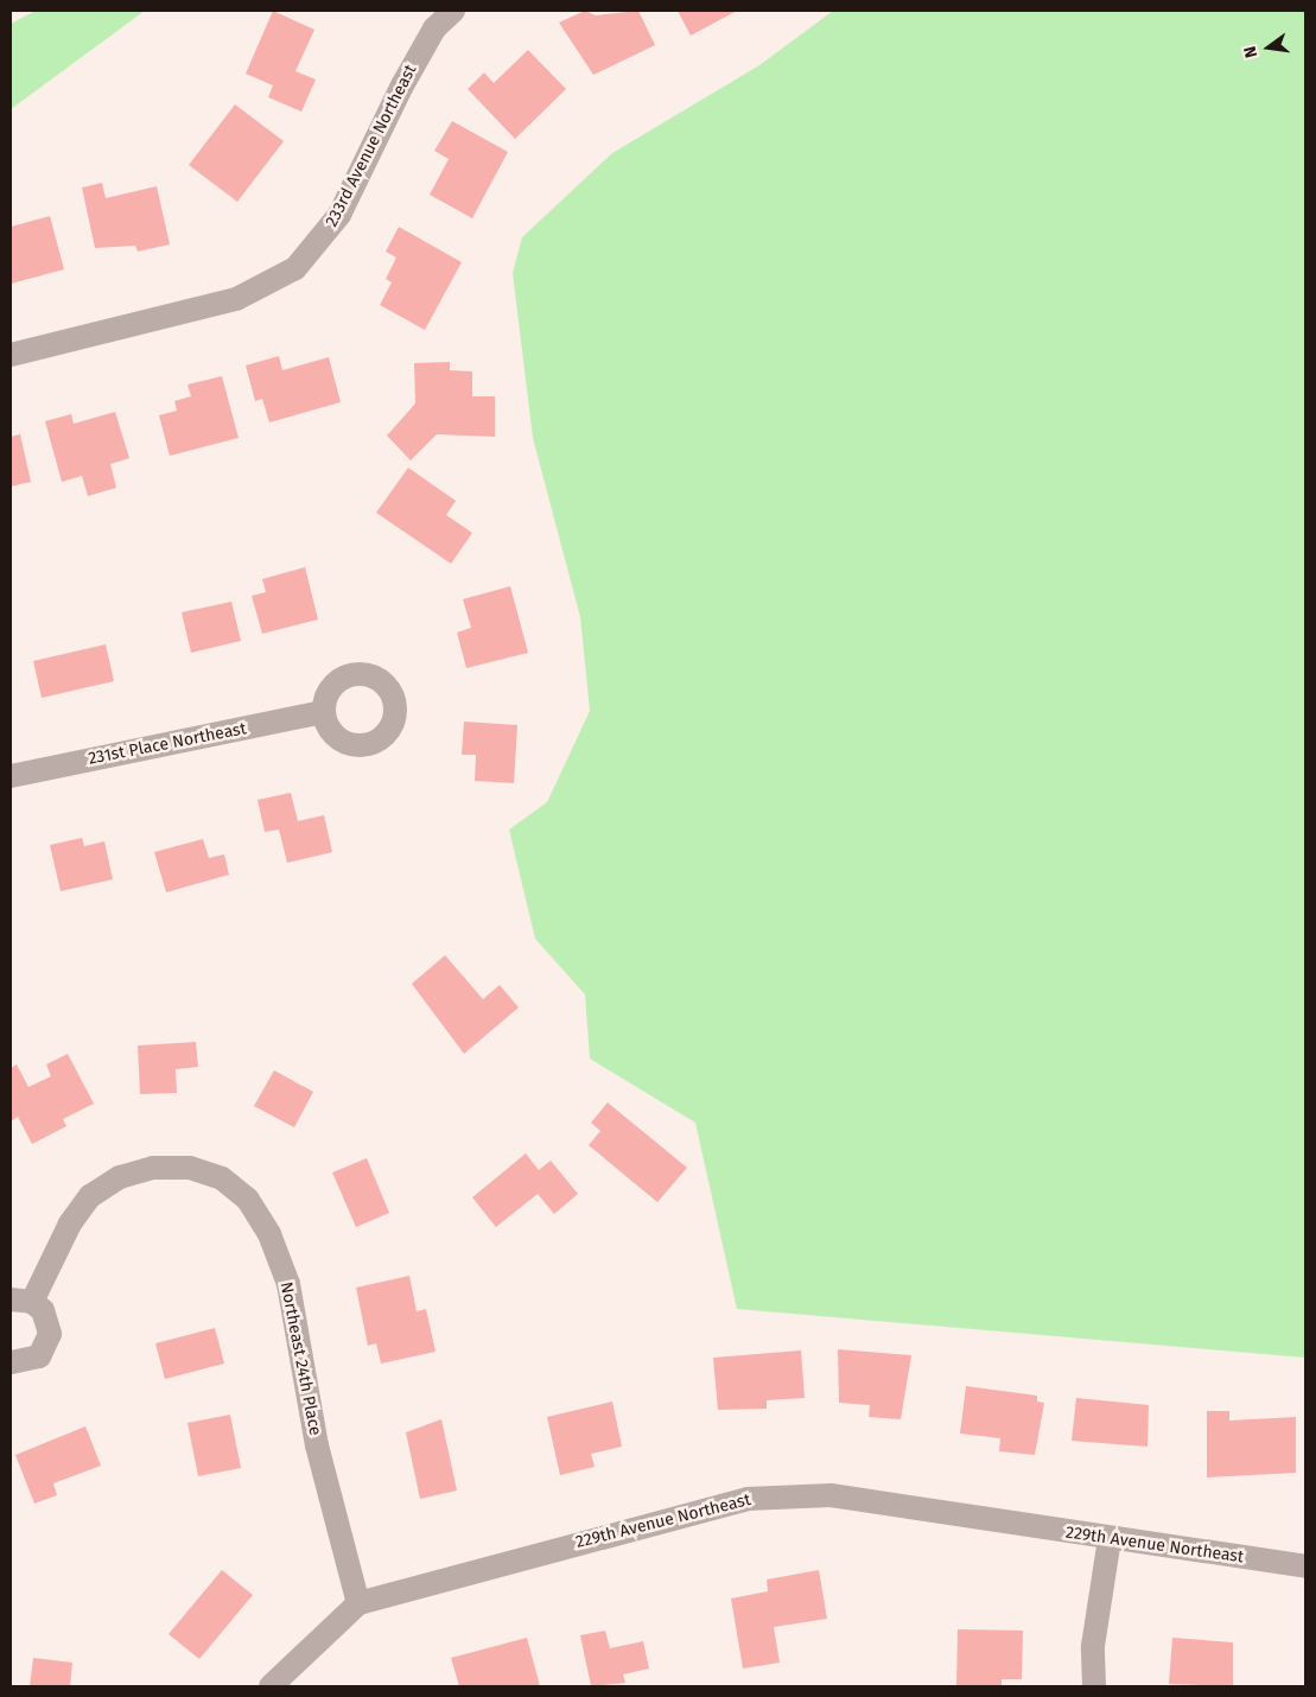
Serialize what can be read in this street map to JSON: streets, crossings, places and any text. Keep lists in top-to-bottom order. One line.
{"streets":{"street":["233rd Avenue Northeast","231st Place Northeast","Northeast 24th Place","229th Avenue Northeast"]},"crossings":[["Northeast 24th Place","229th Avenue Northeast"]],"north":"left"}
